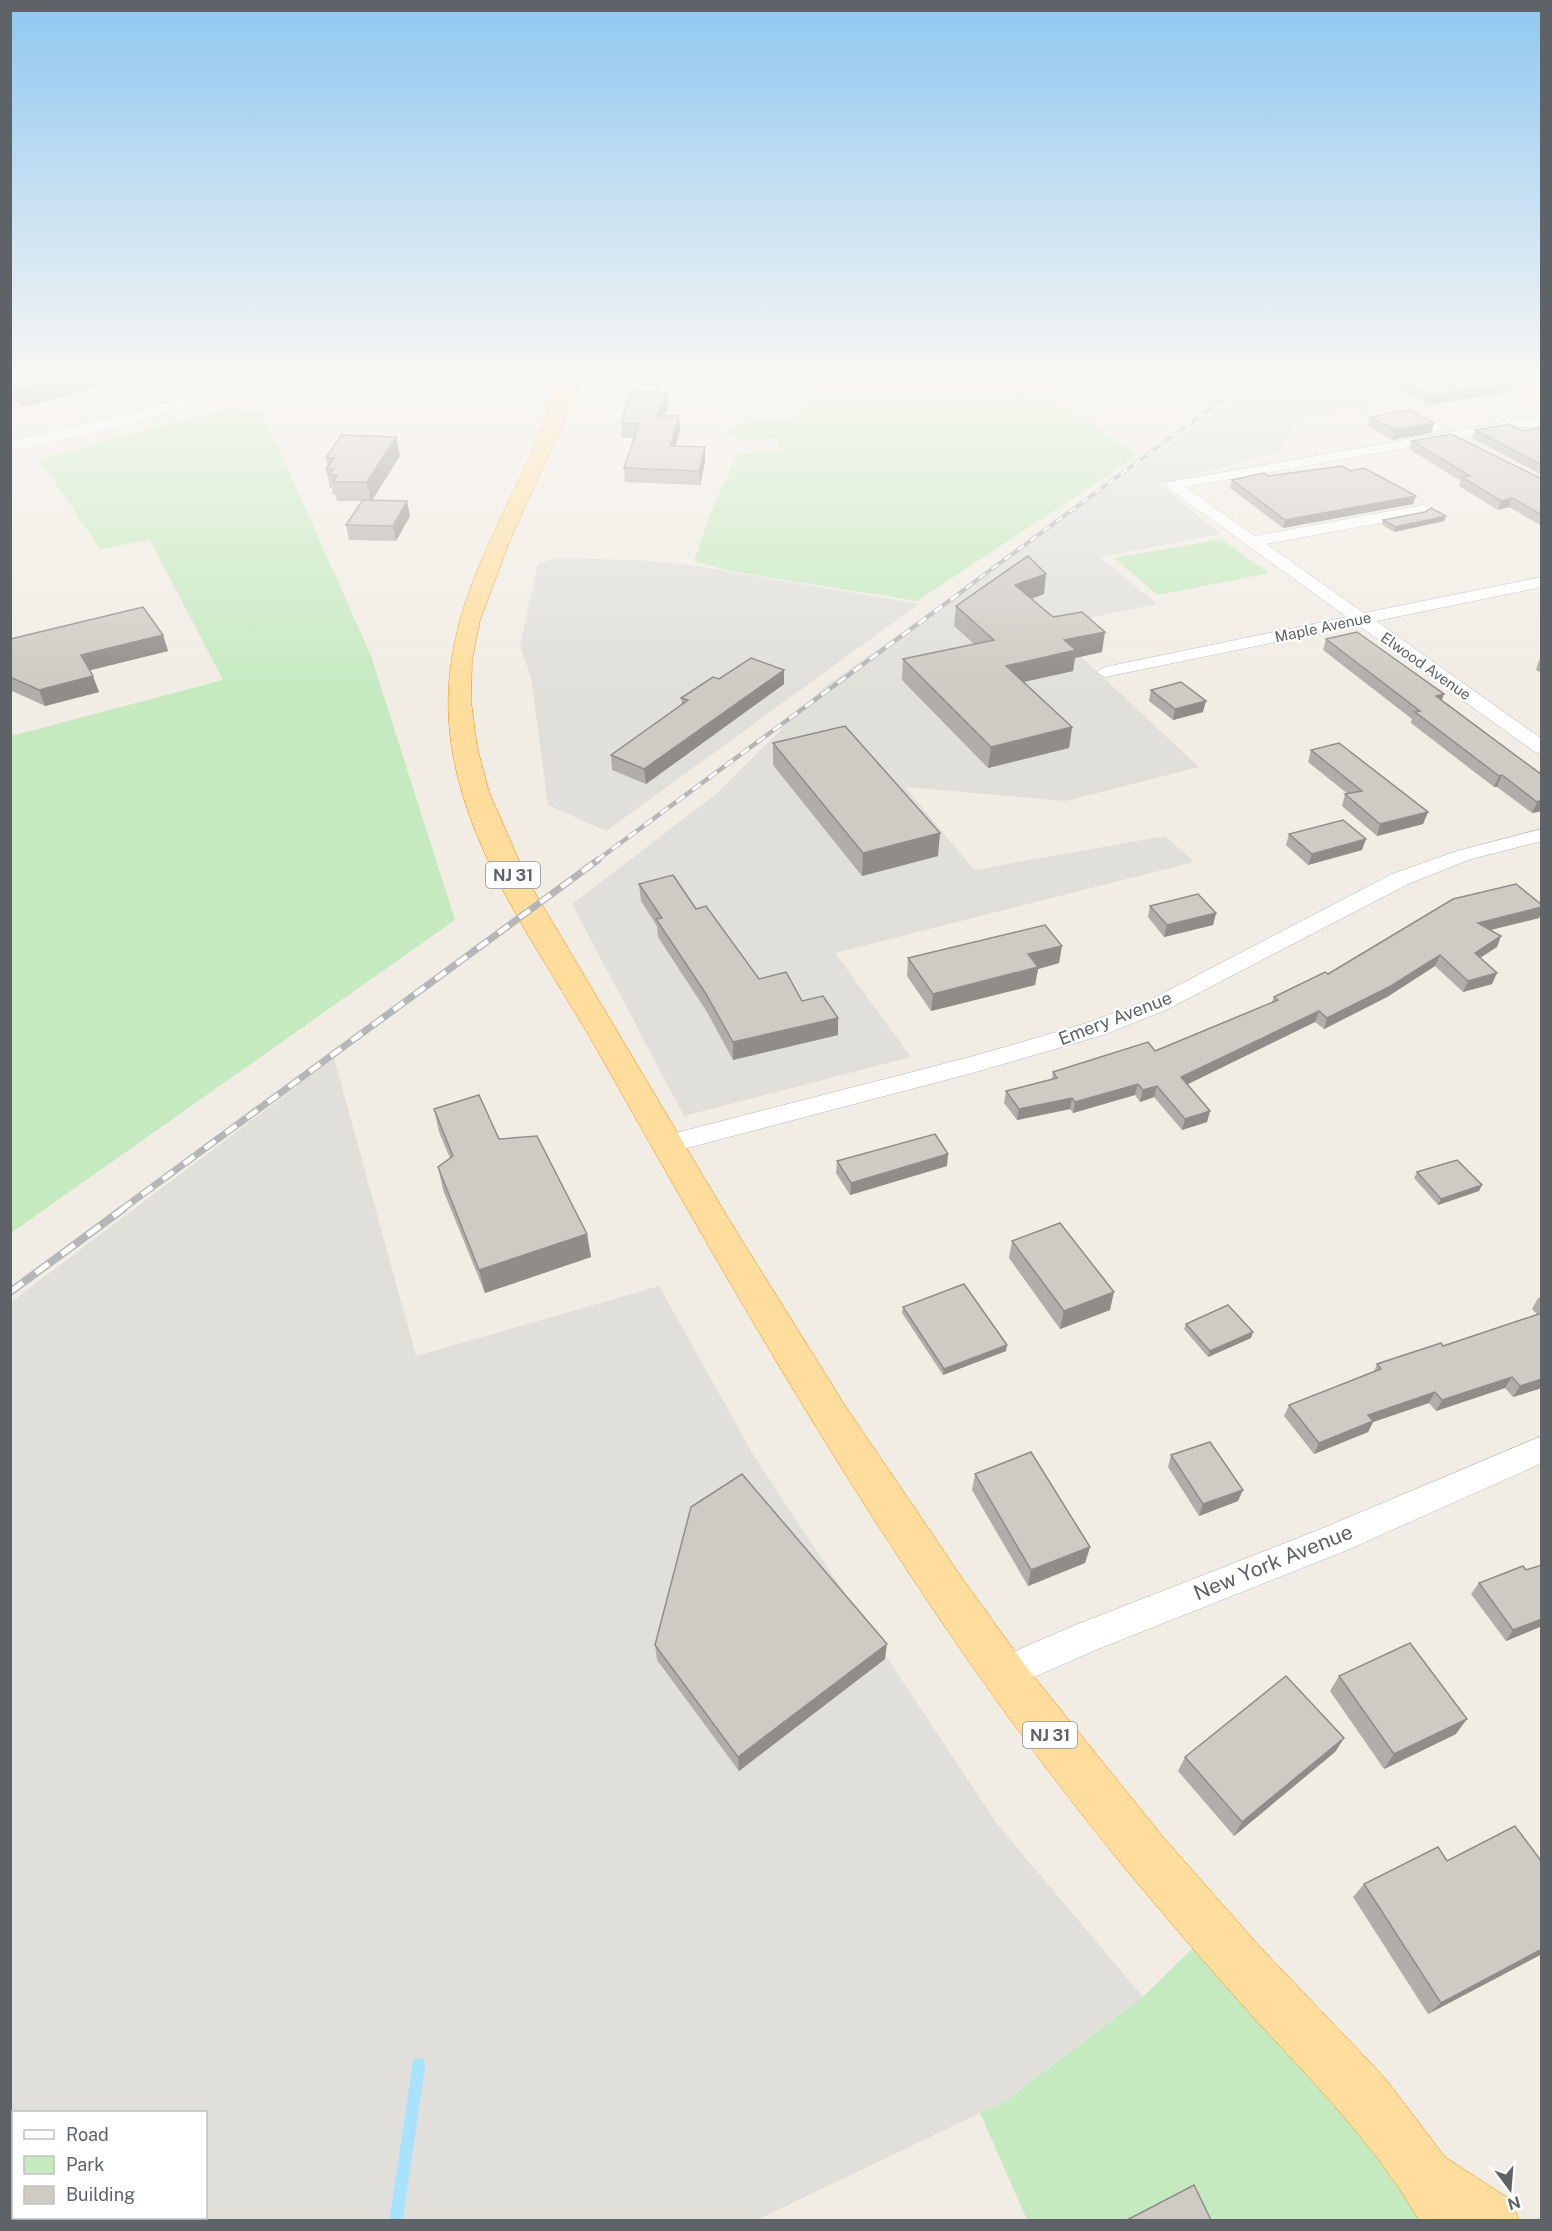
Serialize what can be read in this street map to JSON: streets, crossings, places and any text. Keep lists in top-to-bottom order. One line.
{"streets":{"highway":["NJ 31"],"street":["Maple Avenue","Elwood Avenue","Emery Avenue","New York Avenue"]},"crossings":[["Maple Avenue","Elwood Avenue"],["NJ 31","Emery Avenue"],["NJ 31","New York Avenue"]],"legend":["Road","Park","Building"],"north":"bottom"}
